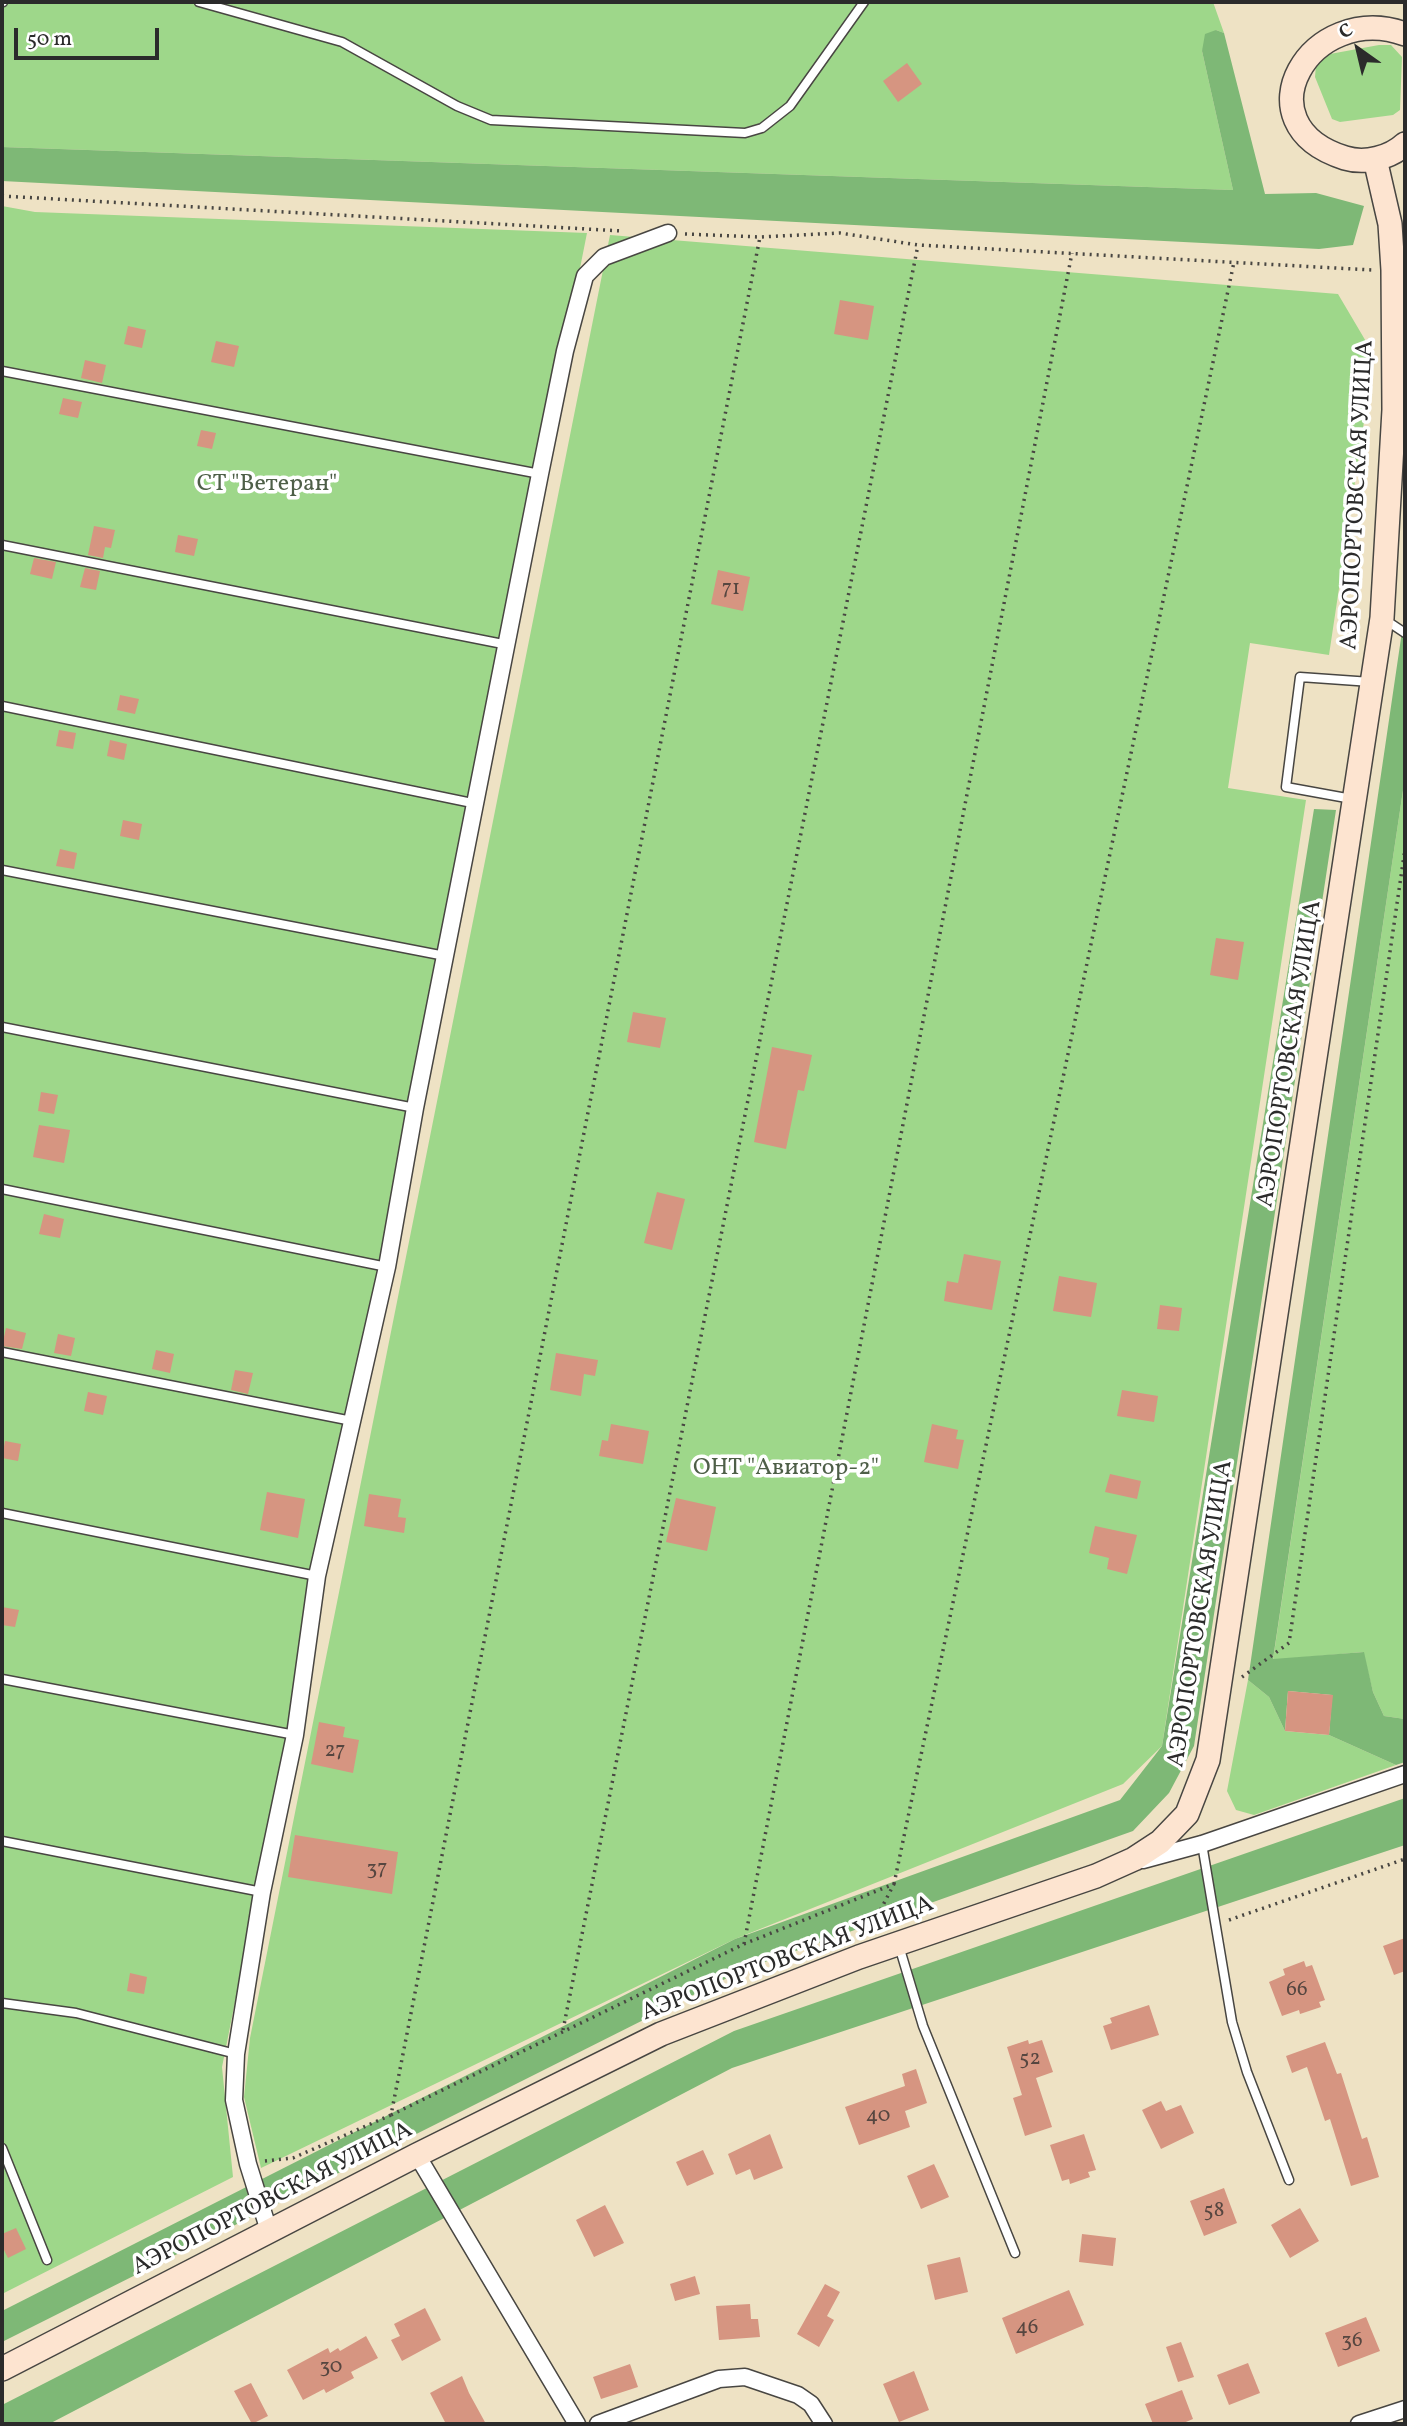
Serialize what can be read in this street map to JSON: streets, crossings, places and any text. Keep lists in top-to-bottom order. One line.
{"streets":{"street":["АЭРОПОРТОВСКАЯ УЛИЦА"]},"parks":["СТ \"Ветеран\"","ОНТ \"Авиатор-2\""],"house_numbers":["71","27","37","66","52","40","58","46","36","30"],"scale_bar":"50 m","north":"top left"}
